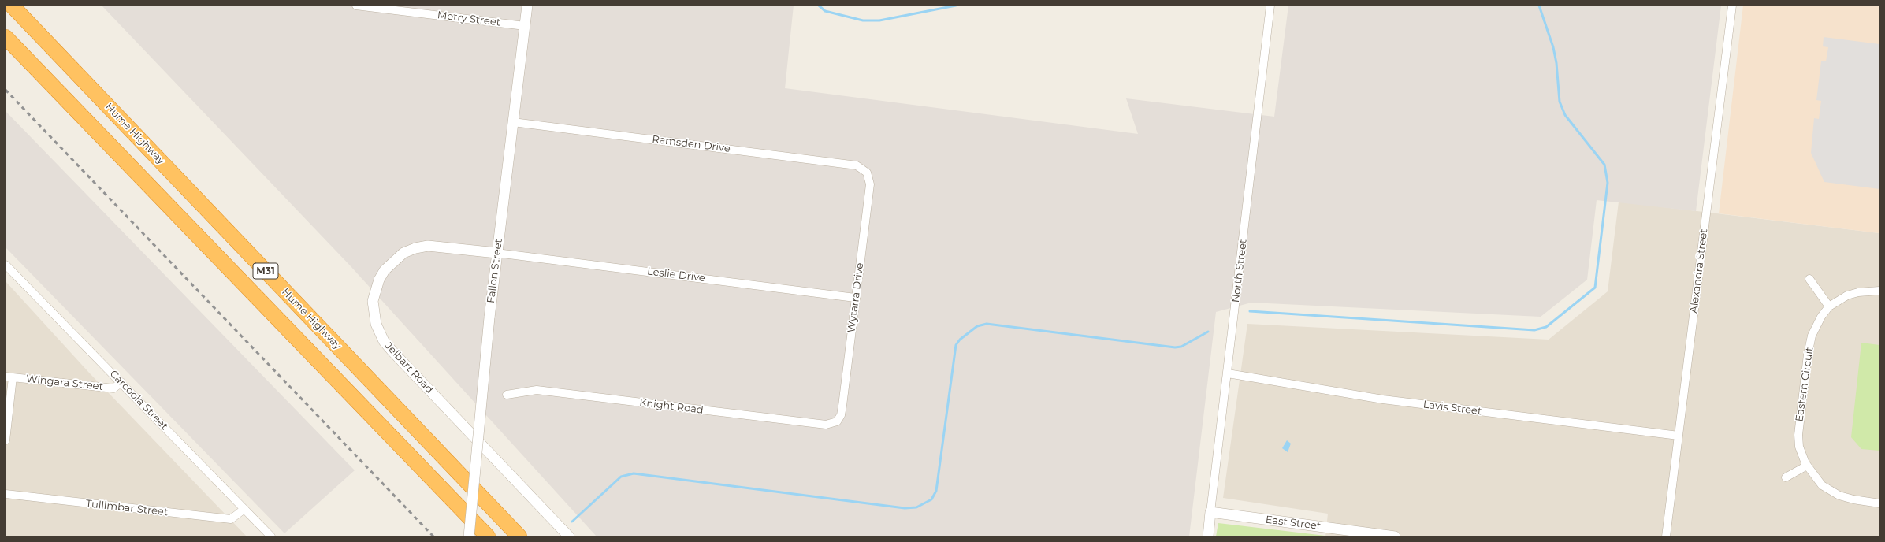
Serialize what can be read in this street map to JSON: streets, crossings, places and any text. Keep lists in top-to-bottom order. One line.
{"streets":{"highway":["Hume Highway","M31"],"street":["Metry Street","Ramsden Drive","Fallon Street","North Street","Alexandra Street","Leslie Drive","Wytarra Drive","Jelbart Road","Wingara Street","Eastern Circuit","Carcoola Street","Knight Road","Lavis Street","Tullimbar Street","East Street"]},"crossings":[["Metry Street","Fallon Street"],["Ramsden Drive","Fallon Street"],["Ramsden Drive","Wytarra Drive"],["Fallon Street","Leslie Drive"],["Fallon Street","Jelbart Road"],["North Street","Lavis Street"],["North Street","East Street"],["Alexandra Street","Lavis Street"],["Leslie Drive","Wytarra Drive"],["Leslie Drive","Jelbart Road"],["Wytarra Drive","Knight Road"],["Wingara Street","Carcoola Street"],["Carcoola Street","Tullimbar Street"]]}
